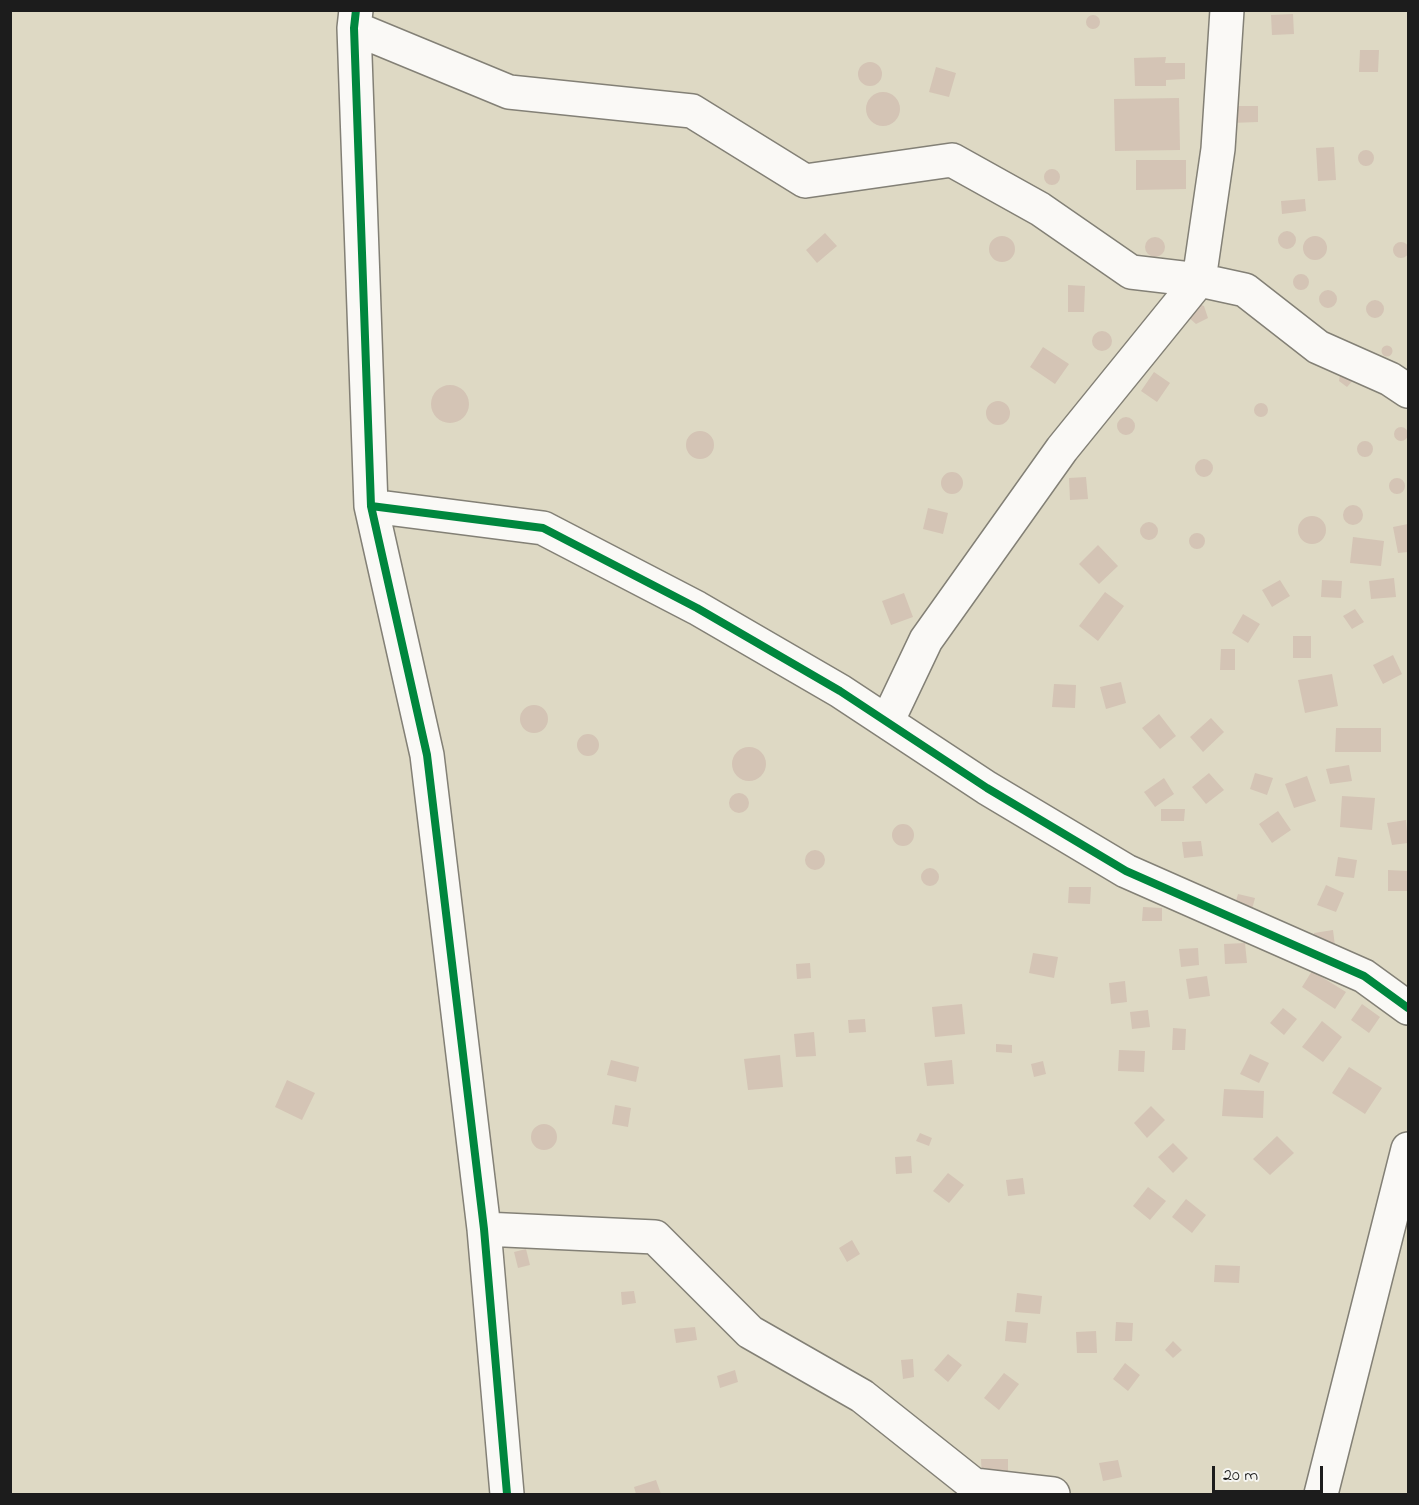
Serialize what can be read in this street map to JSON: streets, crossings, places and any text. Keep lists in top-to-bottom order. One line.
{"scale_bar":"20 m"}
